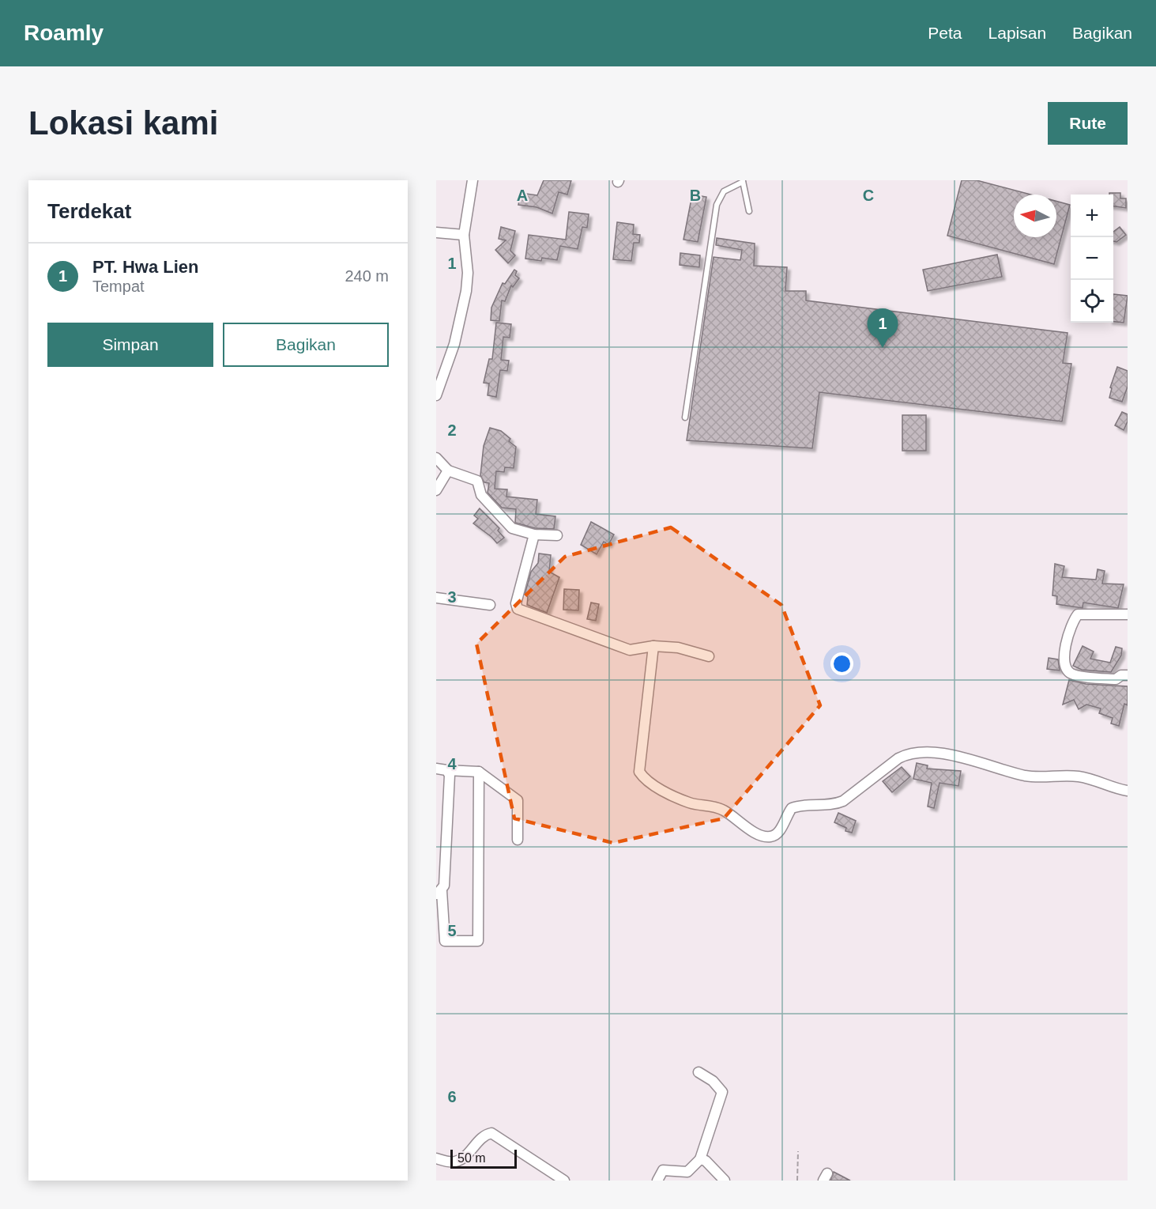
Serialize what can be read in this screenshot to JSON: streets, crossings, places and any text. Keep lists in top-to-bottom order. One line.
{"scale_bar":"50 m","north":"left","page":{"header":"Roamly","nav":["Peta","Lapisan","Bagikan"],"buttons":["Rute",["Simpan","Bagikan"]],"title":"Lokasi kami","heading":"Terdekat","map_buttons":["+","−"],"list":[{"mark":"1","name":"PT. Hwa Lien","note":"Tempat","value":"240 m"}],"pins":"1","scale":"50 m"},"grid":{"columns":["A","B","C"],"rows":["1","2","3","4","5","6"]}}
